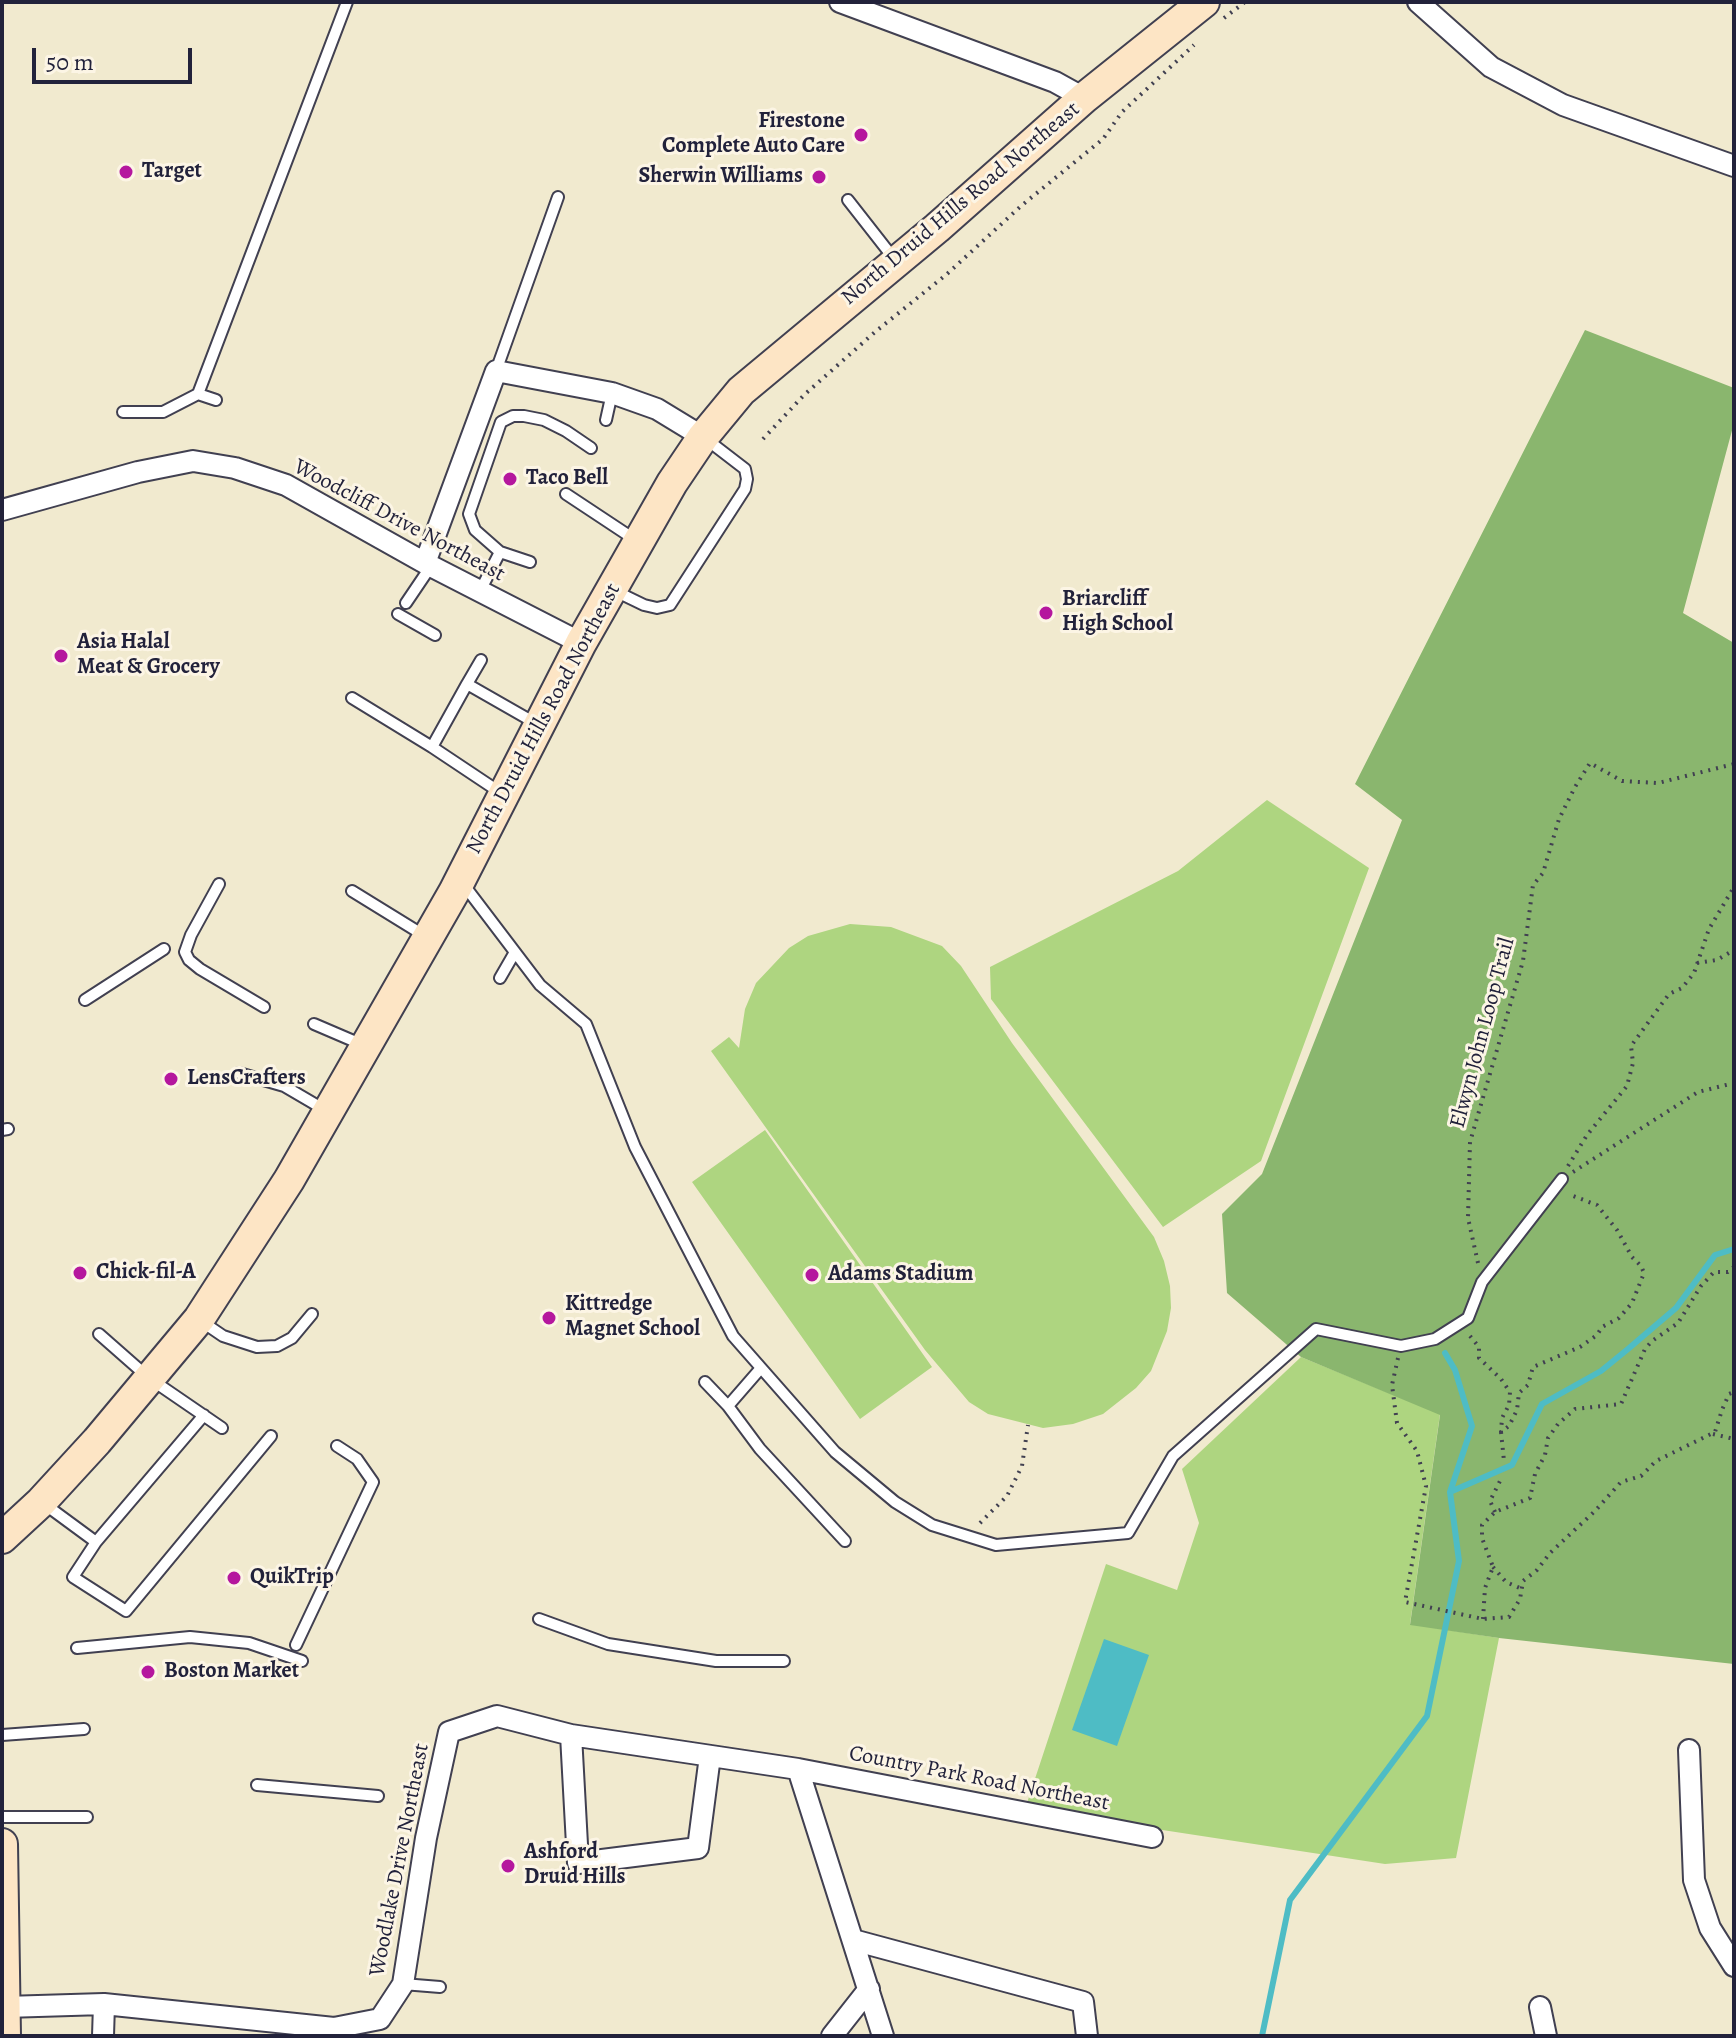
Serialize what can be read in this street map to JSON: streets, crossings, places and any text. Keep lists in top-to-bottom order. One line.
{"streets":{"main road":["North Druid Hills Road Northeast"],"street":["Woodcliff Drive Northeast","Country Park Road Northeast","Woodlake Drive Northeast"],"path":["Elwyn John Loop Trail"]},"crossings":[["North Druid Hills Road Northeast","Woodcliff Drive Northeast"],["Country Park Road Northeast","Woodlake Drive Northeast"]],"places":["Firestone Complete Auto Care","Target","Sherwin Williams","Taco Bell","Briarcliff High School","Asia Halal Meat & Grocery","LensCrafters","Chick-fil-A","Adams Stadium","Kittredge Magnet School","QuikTrip","Boston Market","Ashford Druid Hills"],"scale_bar":"50 m"}
